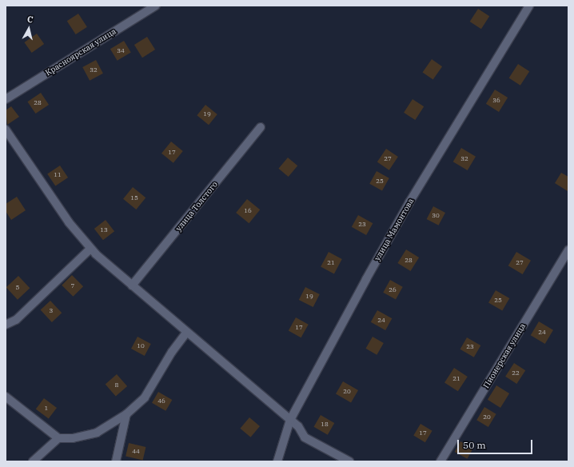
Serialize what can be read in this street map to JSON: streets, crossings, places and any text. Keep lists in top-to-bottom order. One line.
{"streets":{"street":["Красноярская улица","улица Толстого","улица Мамонтова","Пионерская улица"]},"house_numbers":["34","32","36","28","19","17","27","32","11","25","15","16","30","23","13","28","21","27","7","5","26","19","25","3","24","17","24","10","23","22","21","8","20","46","1","20","18","17","44"],"scale_bar":"50 m","north":"top"}
